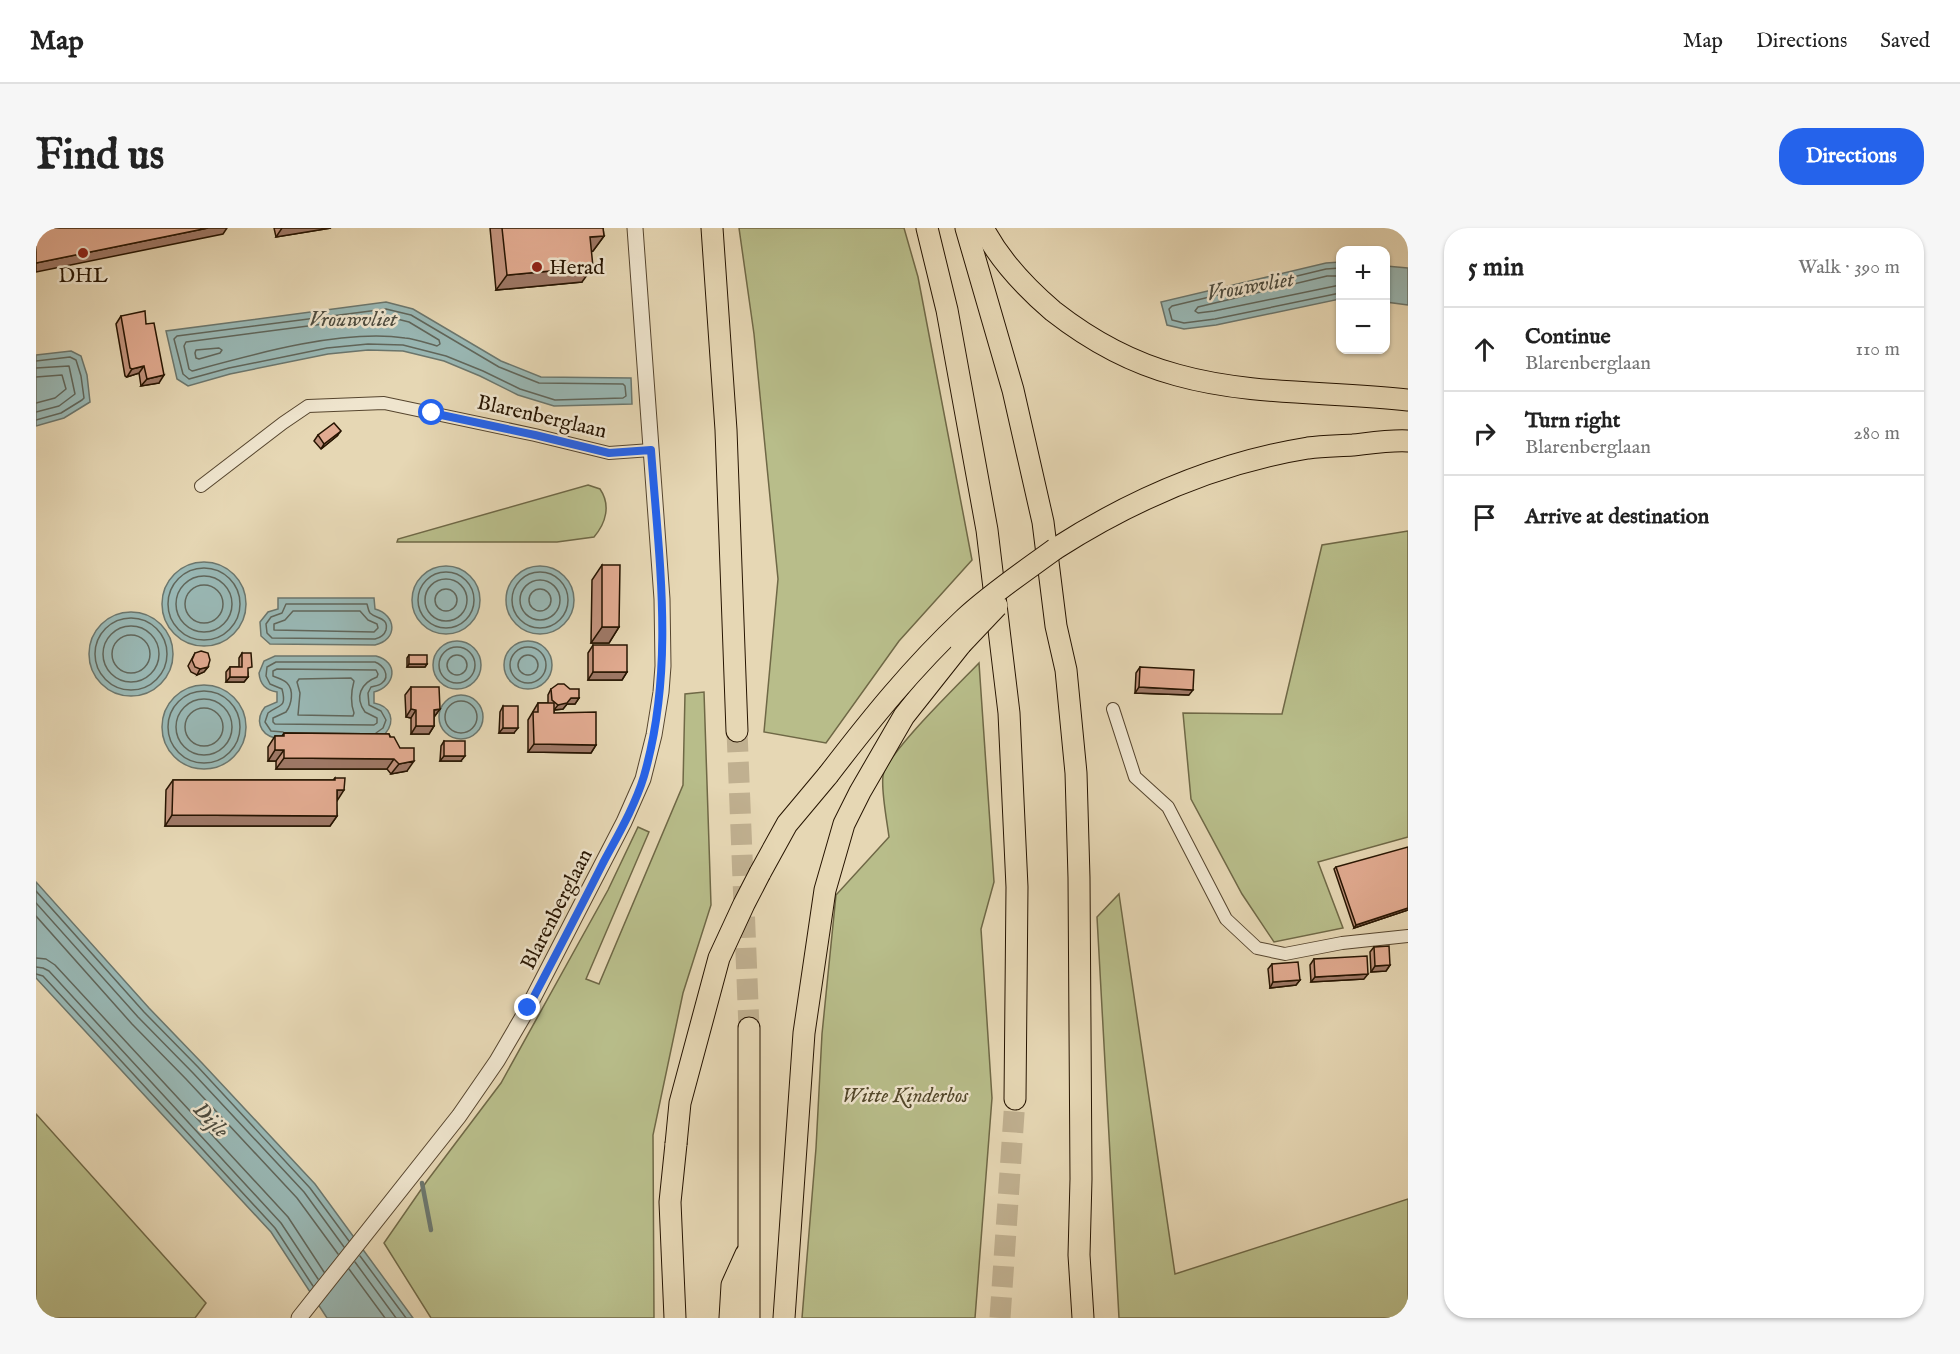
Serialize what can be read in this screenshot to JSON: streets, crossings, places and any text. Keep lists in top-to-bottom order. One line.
{"streets":{"street":["Blarenberglaan"]},"water":["Vrouwvliet","Dijle"],"parks":["Witte Kinderbos"],"places":["DHL","Herad"],"page":{"header":"Map","nav":["Map","Directions","Saved"],"buttons":"Directions","title":"Find us","heading":["5 min","Walk · 390 m"],"map_buttons":["+","−"],"list":[["Continue","Blarenberglaan","110 m"],["Turn right","Blarenberglaan","280 m"],"Arrive at destination"]}}
